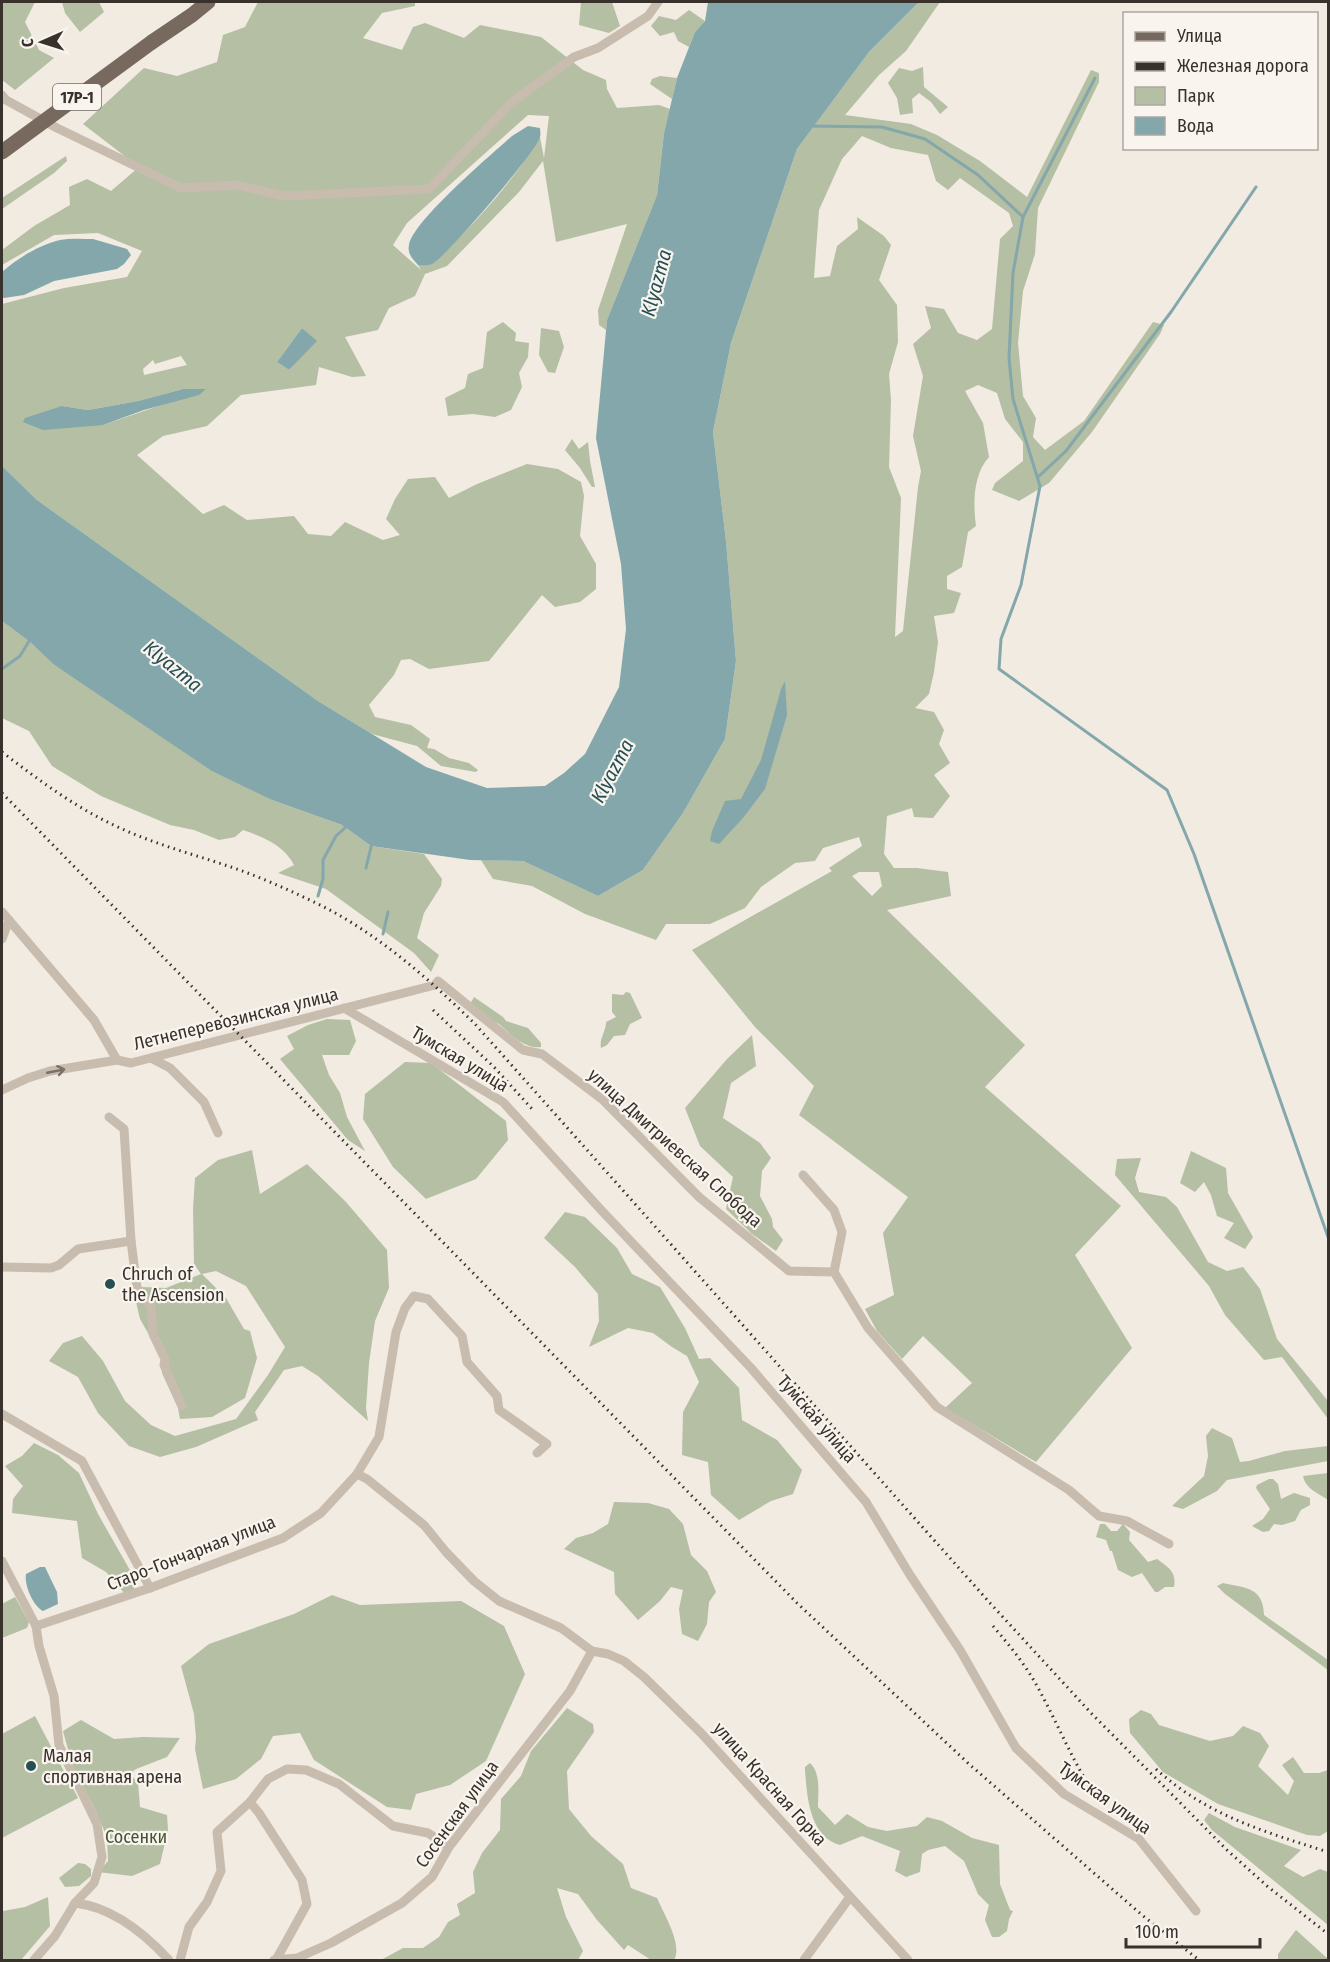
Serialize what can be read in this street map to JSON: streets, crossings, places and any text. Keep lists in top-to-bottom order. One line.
{"streets":{"main road":["17Р-1"],"street":["Летнеперевозинская улица","Тумская улица","улица Дмитриевская Слобода","Старо-Гончарная улица","улица Красная Горка","Сосенская улица"]},"crossings":[["Летнеперевозинская улица","Тумская улица"],["Летнеперевозинская улица","улица Дмитриевская Слобода"],["улица Красная Горка","Сосенская улица"]],"water":["Klyazma"],"parks":["Сосенки"],"places":["Chruch of the Ascension","Малая спортивная арена"],"legend":["Улица","Железная дорога","Парк","Вода"],"scale_bar":"100 m","north":"left"}
